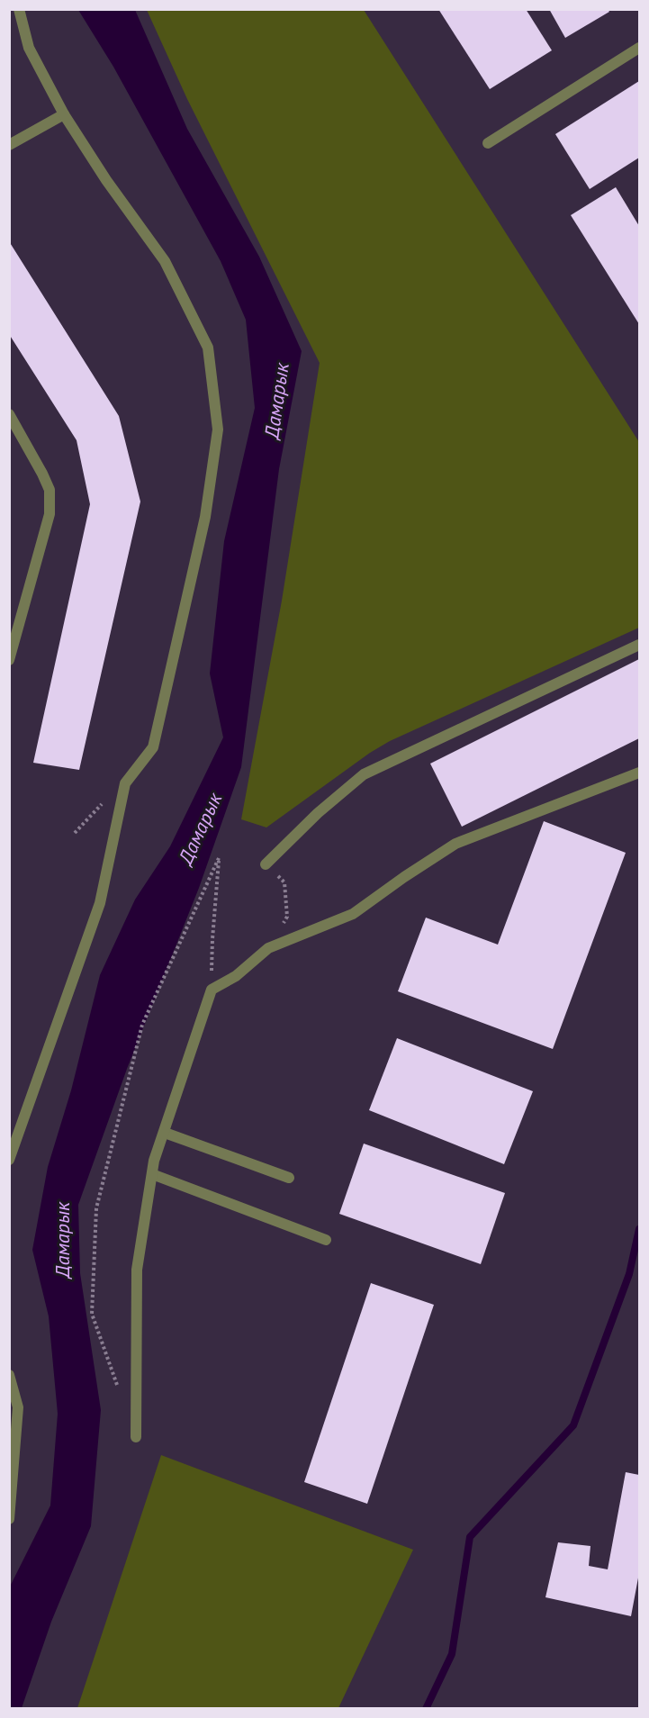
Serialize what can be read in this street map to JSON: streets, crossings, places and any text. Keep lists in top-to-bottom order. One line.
{"water":["Дамарык"]}
